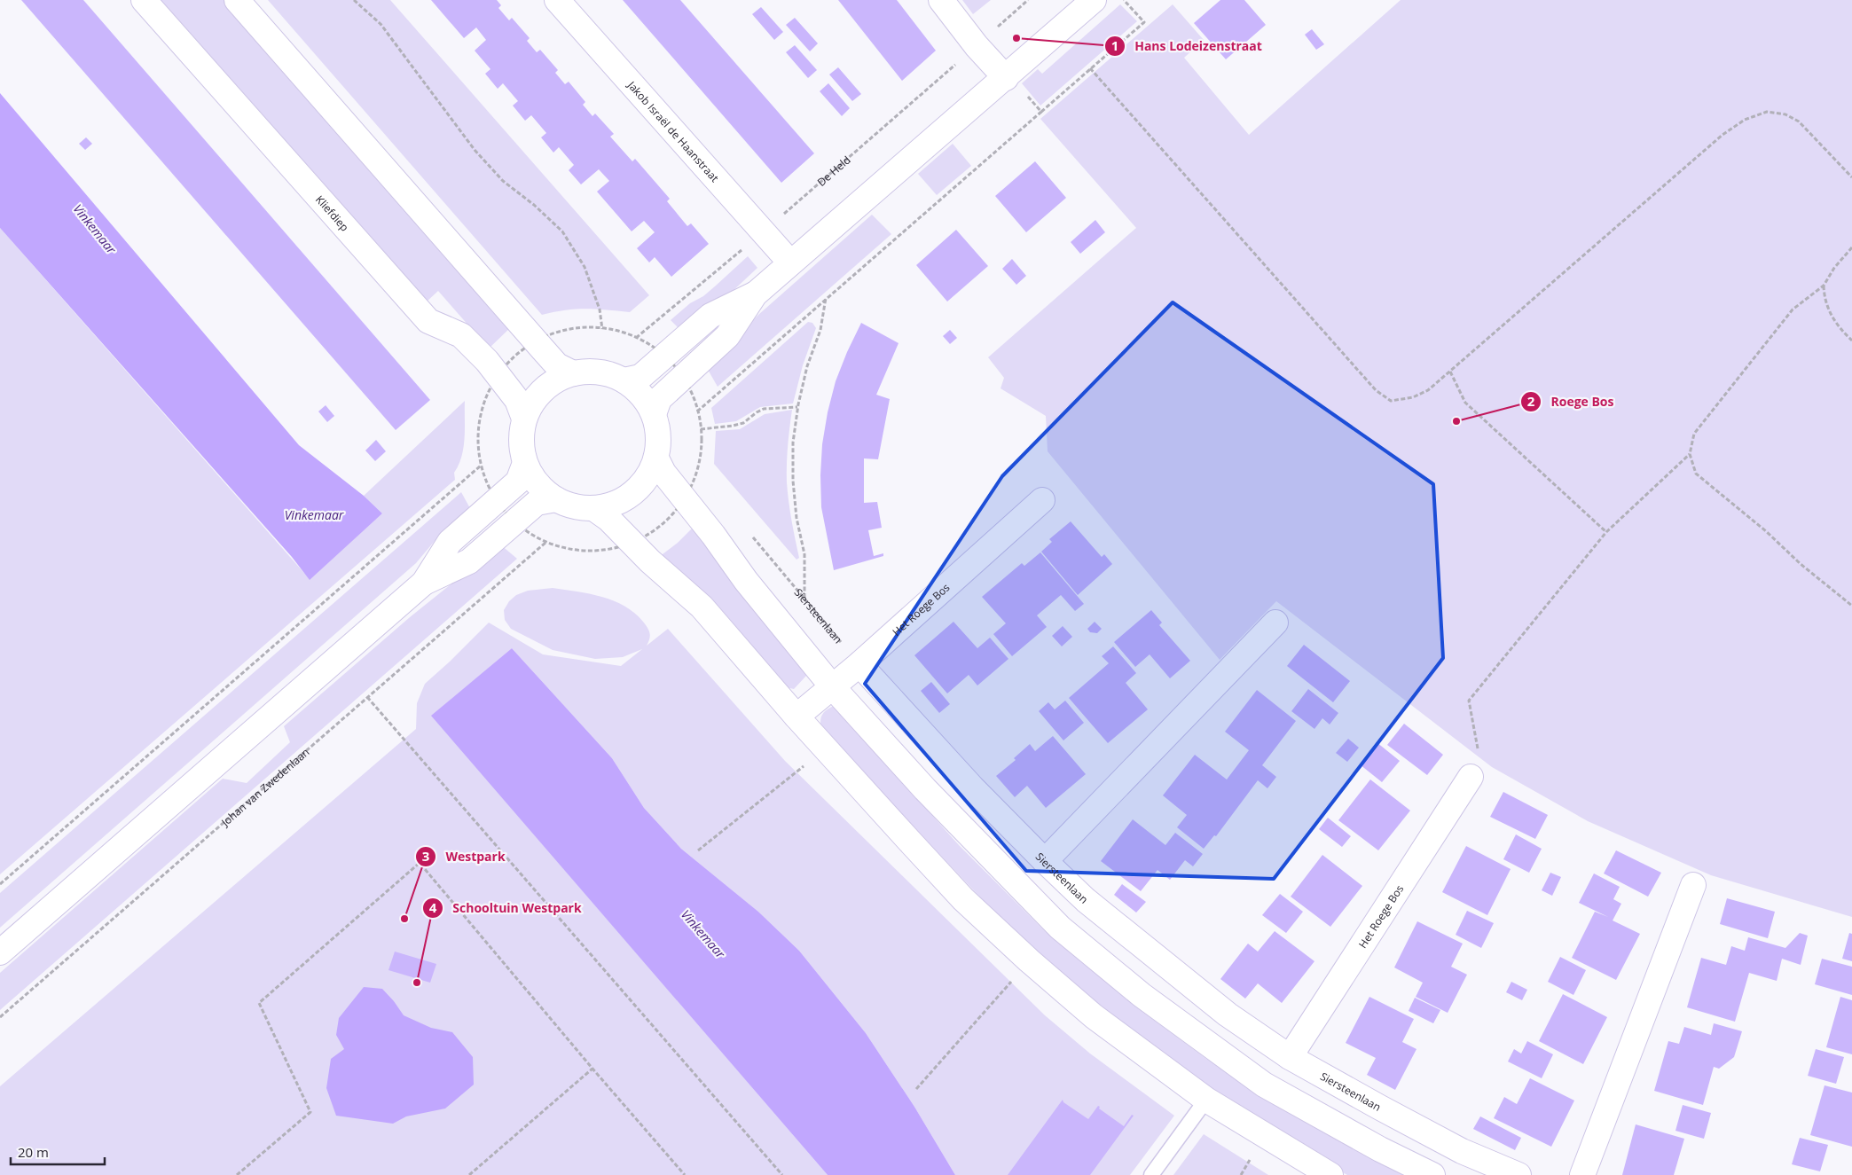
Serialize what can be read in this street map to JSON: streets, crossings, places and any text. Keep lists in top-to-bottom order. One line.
{"streets":{"main road":["Jakob Israël de Haanstraat","Kliefdiep","Het Roege Bos","Siersteenlaan"],"path":["De Held","Johan van Zwedenlaan"]},"crossings":[["Jakob Israël de Haanstraat","De Held"],["Het Roege Bos","Siersteenlaan"]],"water":["Vinkemaar"],"places":["Hans Lodeizenstraat","Roege Bos","Westpark","Schooltuin Westpark"],"scale_bar":"20 m"}
